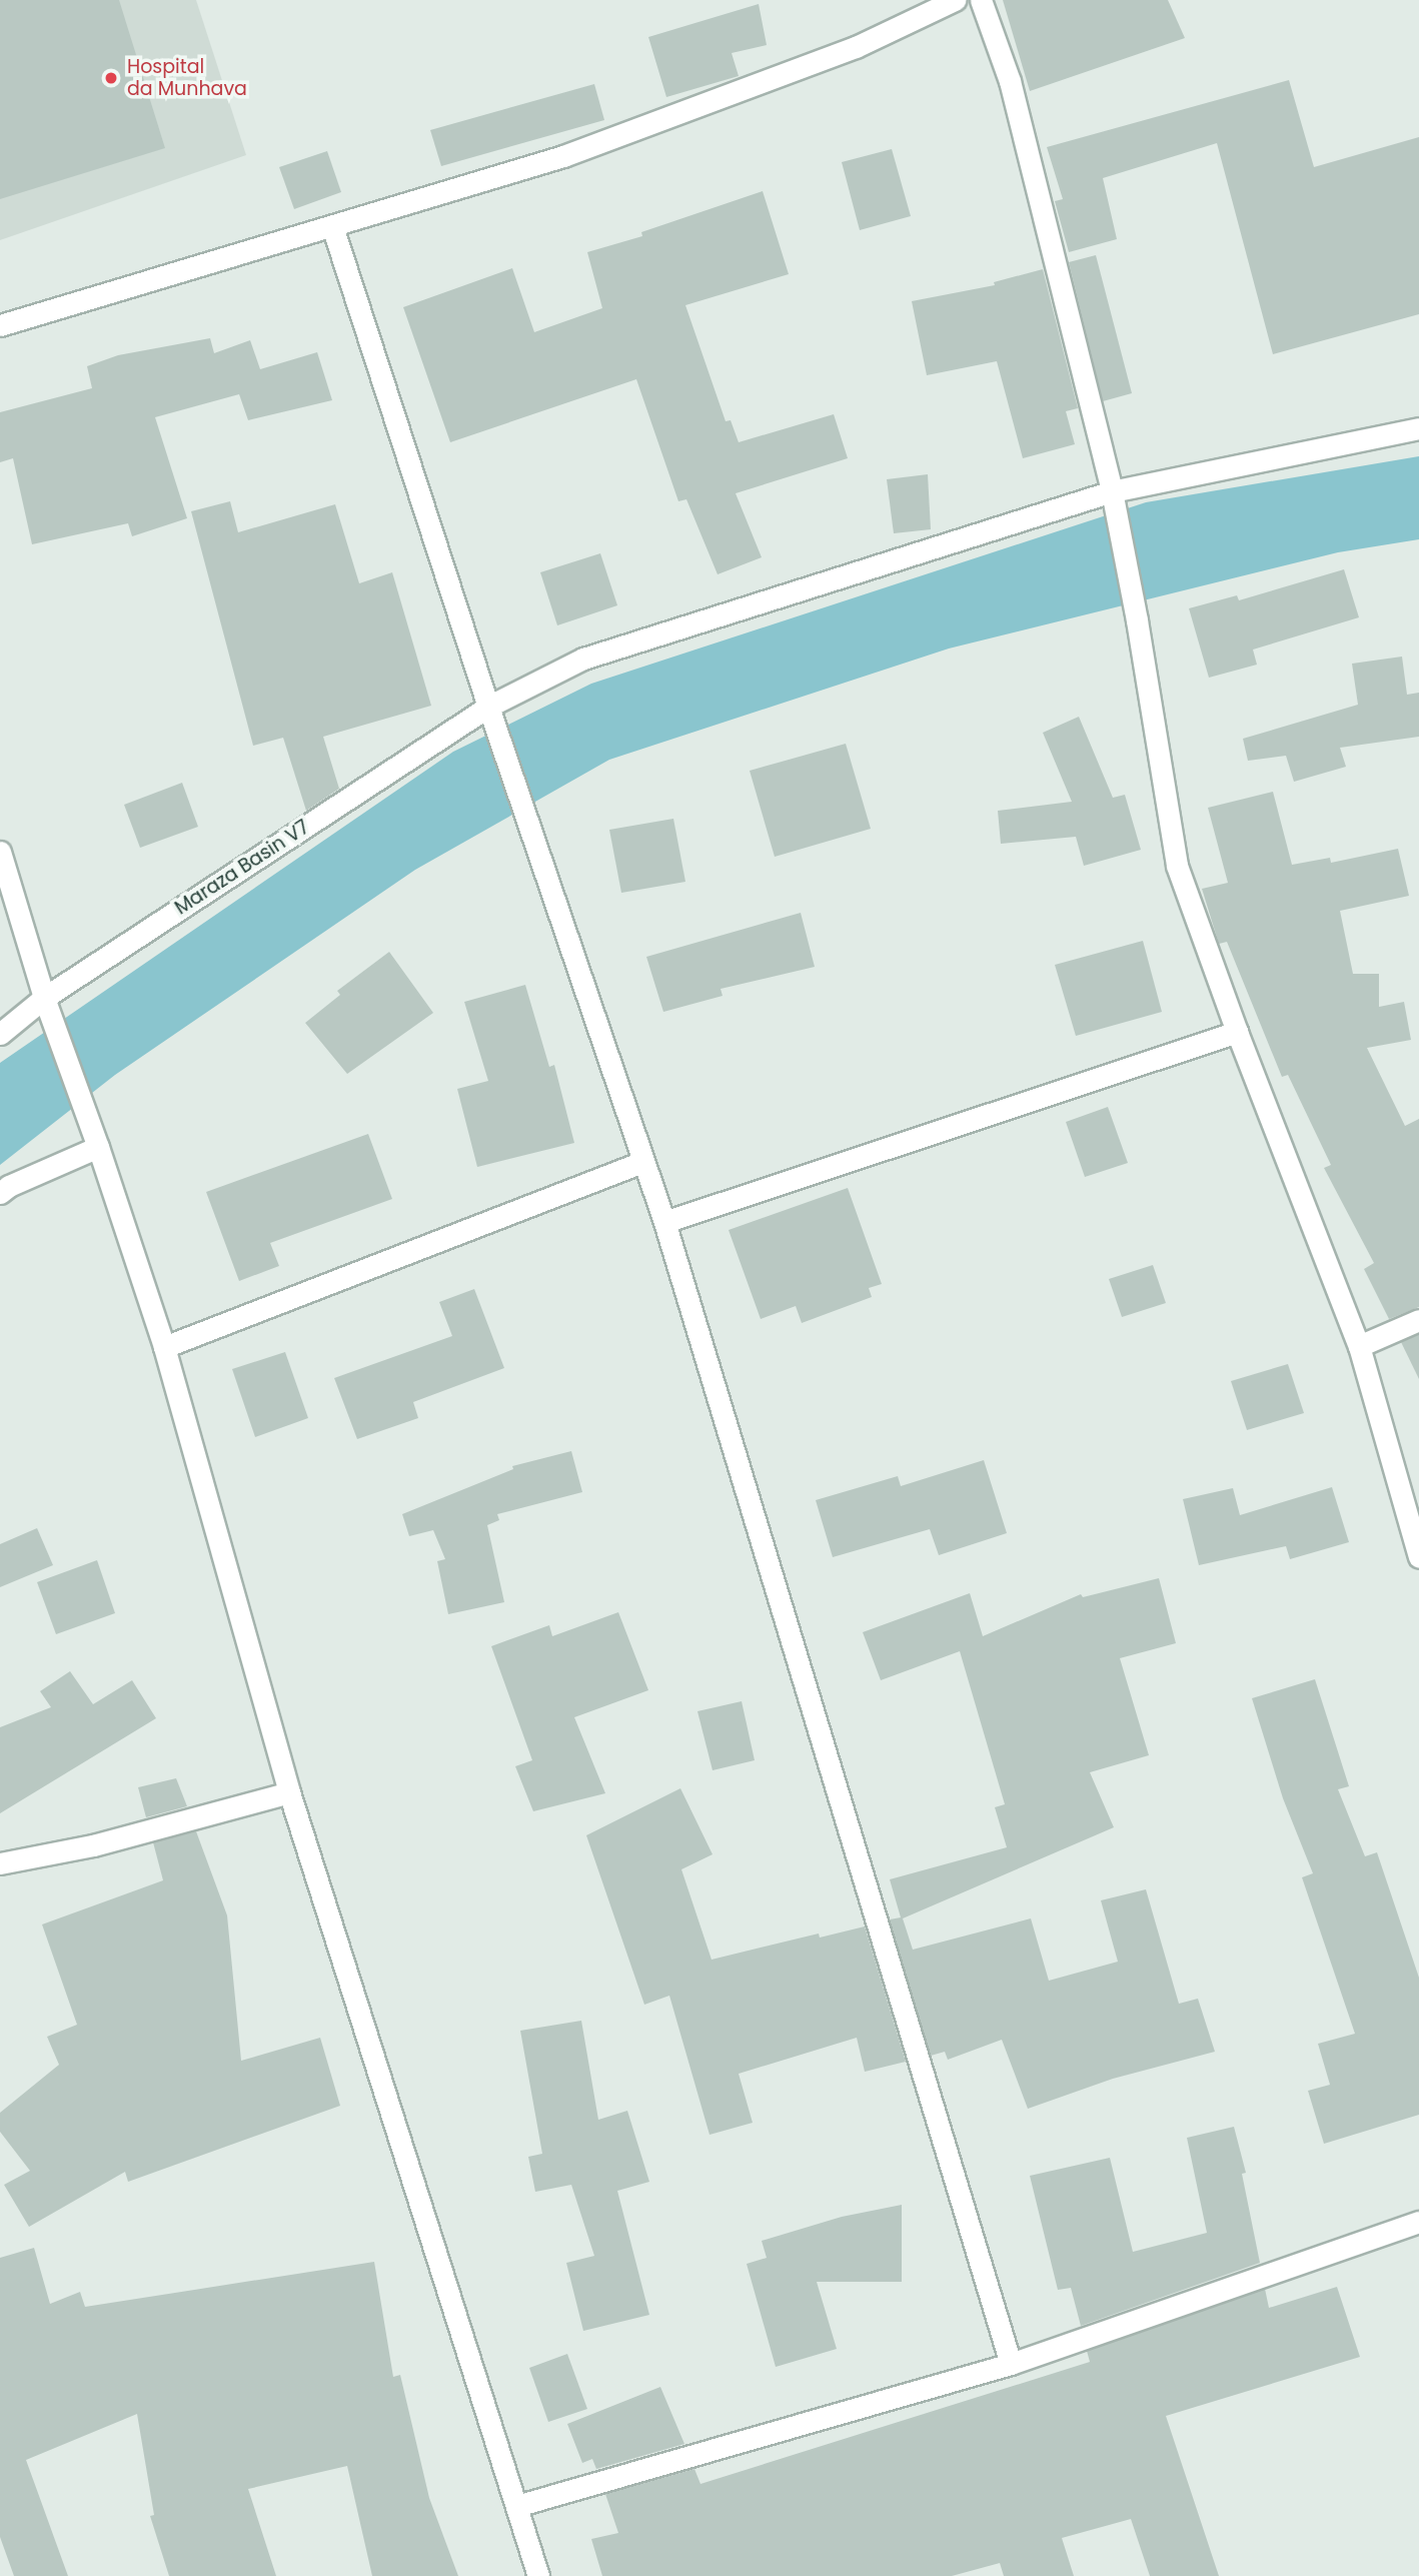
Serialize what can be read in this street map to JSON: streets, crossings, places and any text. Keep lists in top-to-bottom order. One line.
{"streets":{"street":["Maraza Basin V7"]},"places":["Hospital da Munhava"]}
